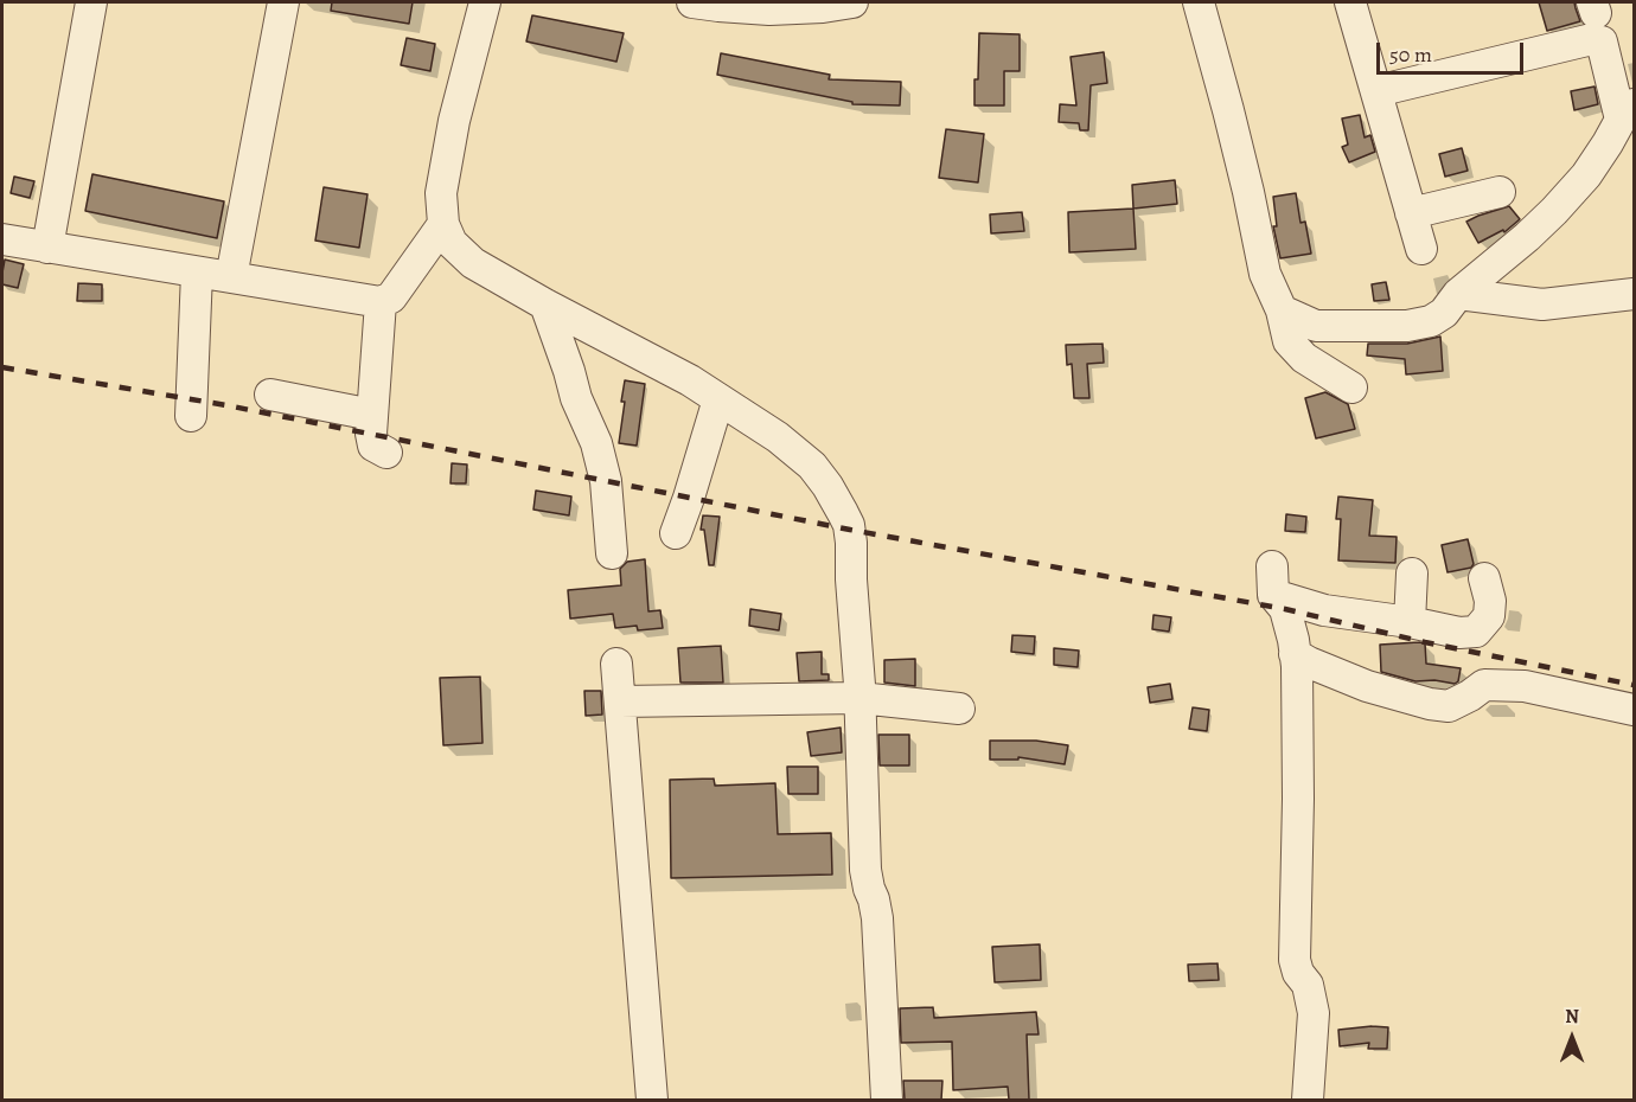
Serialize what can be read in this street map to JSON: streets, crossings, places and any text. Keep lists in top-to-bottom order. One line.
{"scale_bar":"50 m","north":"top"}
